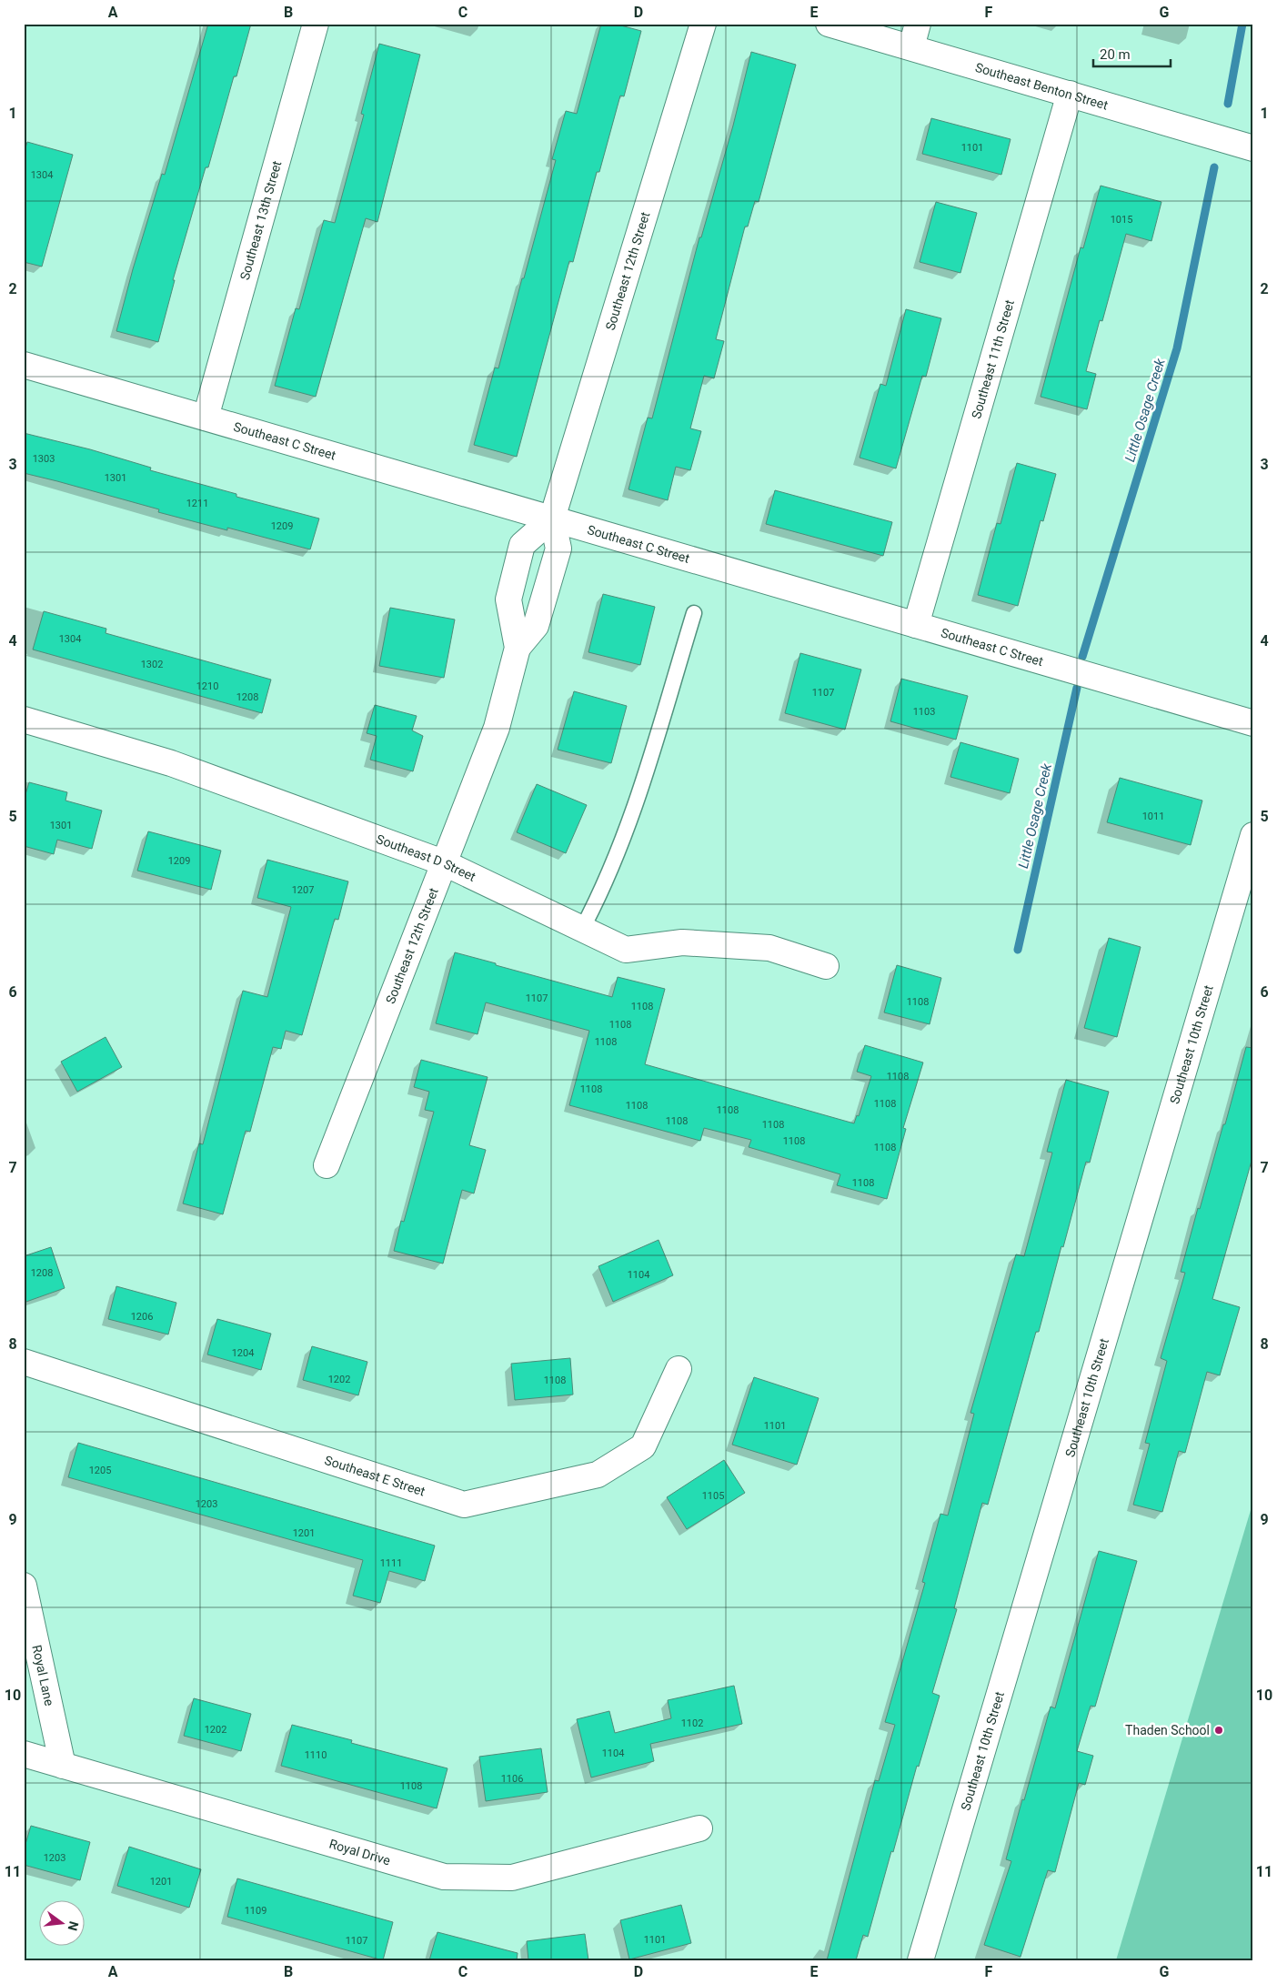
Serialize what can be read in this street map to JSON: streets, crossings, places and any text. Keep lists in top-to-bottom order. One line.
{"streets":{"street":["Southeast Benton Street","Southeast 13th Street","Southeast 12th Street","Southeast 11th Street","Southeast C Street","Southeast D Street","Southeast 10th Street","Southeast E Street","Royal Lane","Royal Drive"]},"crossings":[["Southeast Benton Street","Southeast 11th Street"],["Southeast 13th Street","Southeast C Street"],["Southeast 12th Street","Southeast C Street"],["Southeast 12th Street","Southeast D Street"],["Southeast 11th Street","Southeast C Street"],["Royal Lane","Royal Drive"]],"water":["Little Osage Creek"],"places":["Thaden School"],"house_numbers":["1101","1304","1015","1303","1301","1211","1209","1304","1302","1210","1107","1208","1103","1011","1301","1209","1207","1107","1108","1108","1108","1108","1108","1108","1108","1108","1108","1108","1108","1108","1108","1108","1208","1104","1206","1204","1202","1108","1101","1205","1105","1203","1201","1111","1102","1202","1104","1110","1106","1108","1203","1201","1109","1101","1107"],"scale_bar":"20 m","north":"right","grid":{"columns":["A","B","C","D","E","F","G"],"rows":["1","2","3","4","5","6","7","8","9","10","11"]}}
